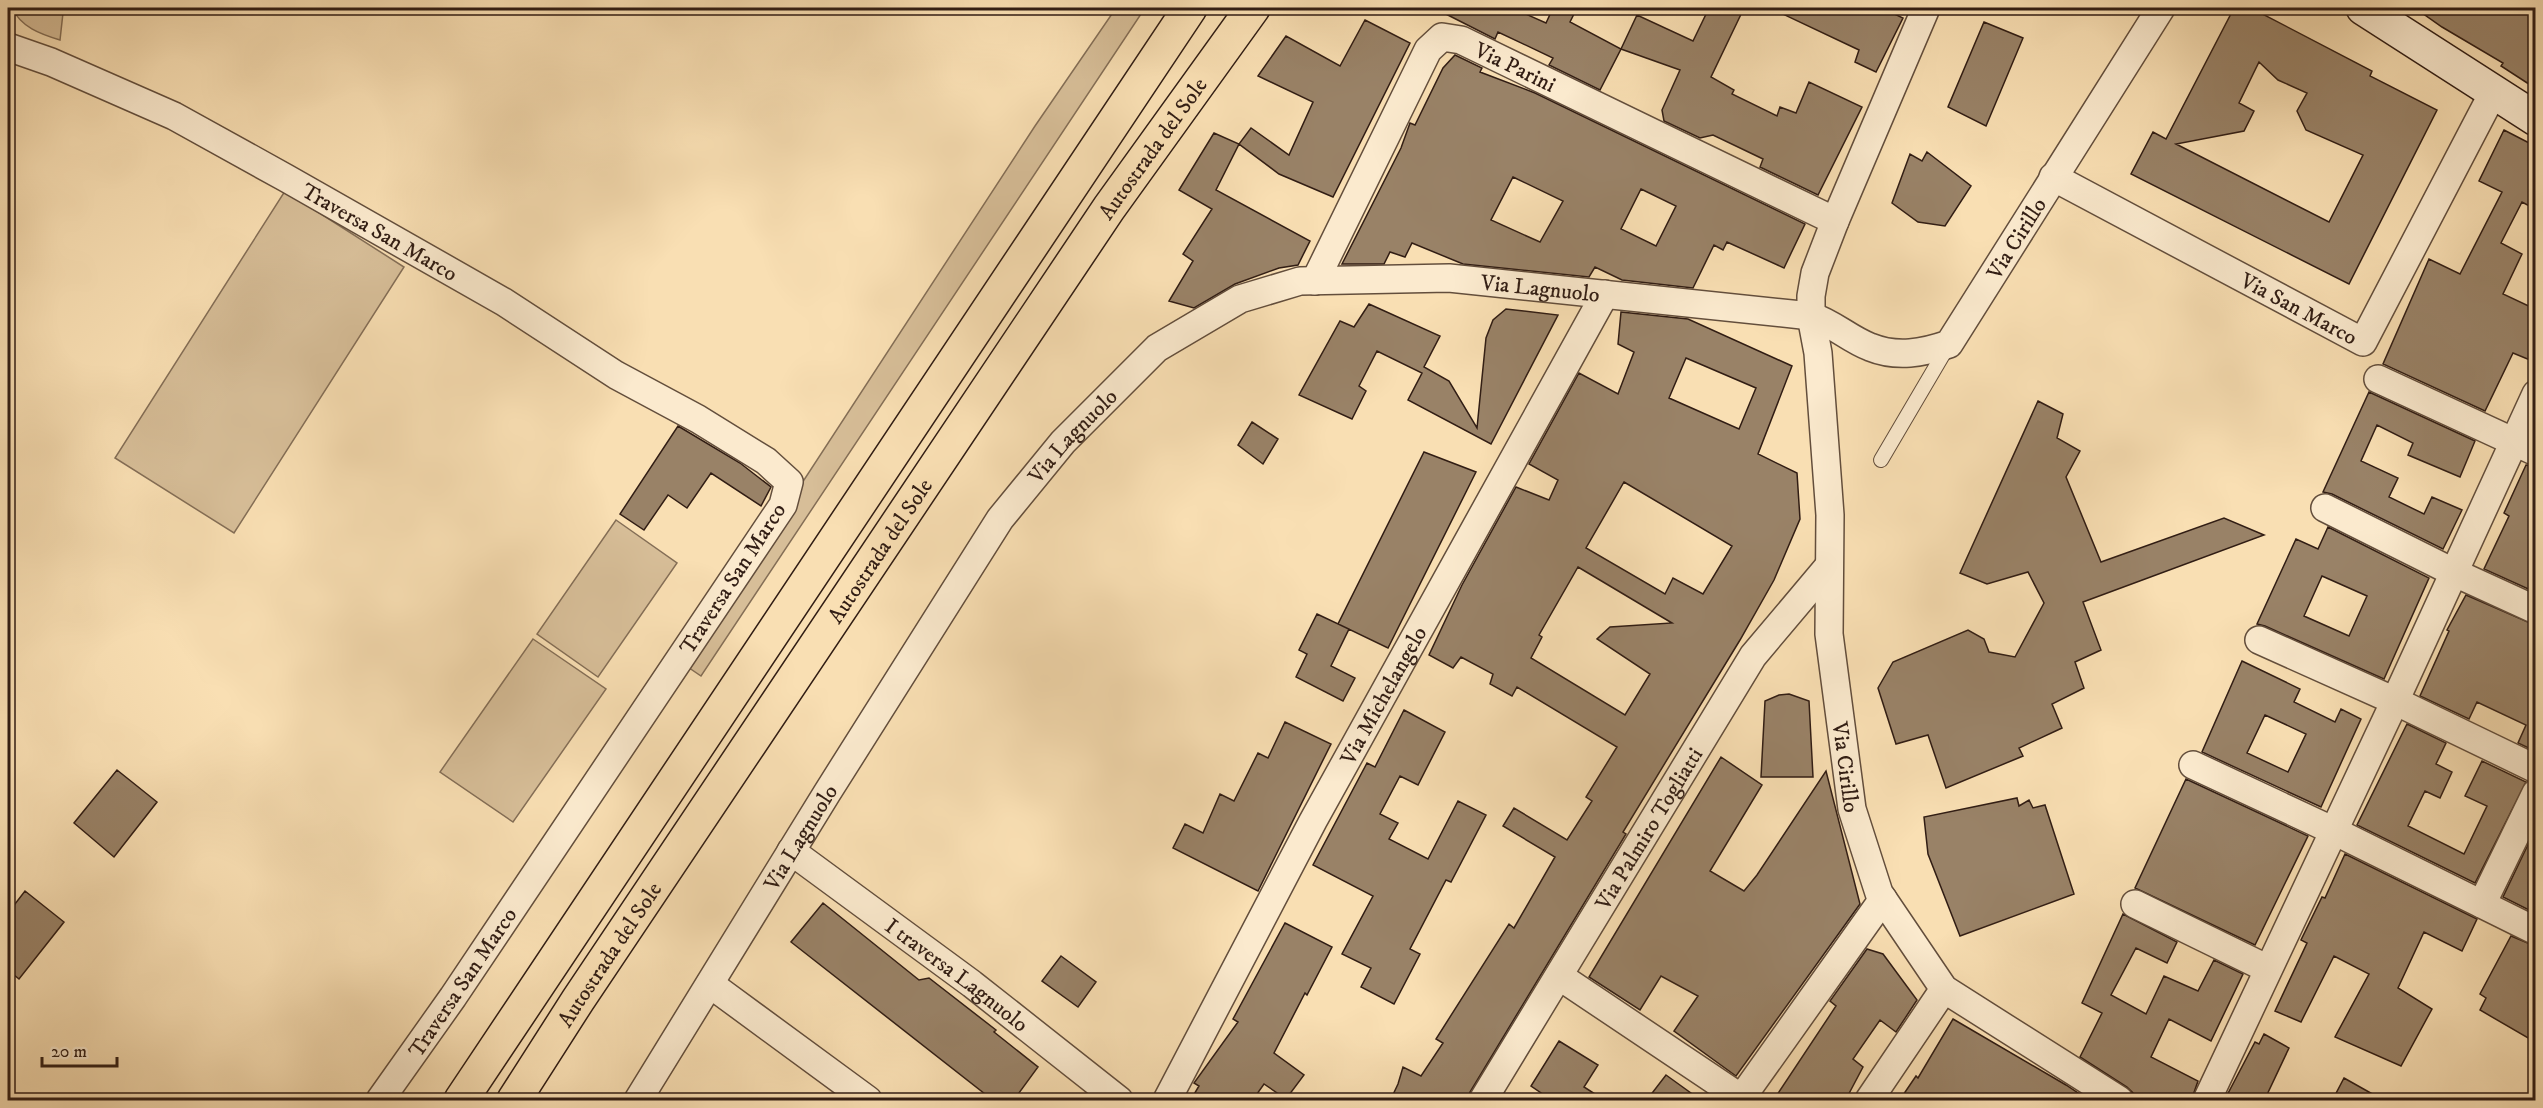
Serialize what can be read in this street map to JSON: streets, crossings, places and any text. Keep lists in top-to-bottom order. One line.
{"streets":{"highway":["Autostrada del Sole"],"street":["Via Parini","Traversa San Marco","Via Cirillo","Via Lagnuolo","Via San Marco","Via Michelangelo","Via Palmiro Togliatti","I traversa Lagnuolo"]},"crossings":[["Via Parini","Via Cirillo"],["Via Parini","Via Lagnuolo"],["Via Cirillo","Via Lagnuolo"],["Via Cirillo","Via San Marco"],["Via Cirillo","Via Palmiro Togliatti"],["Via Lagnuolo","Via Michelangelo"],["Via Lagnuolo","I traversa Lagnuolo"]],"scale_bar":"20 m"}
